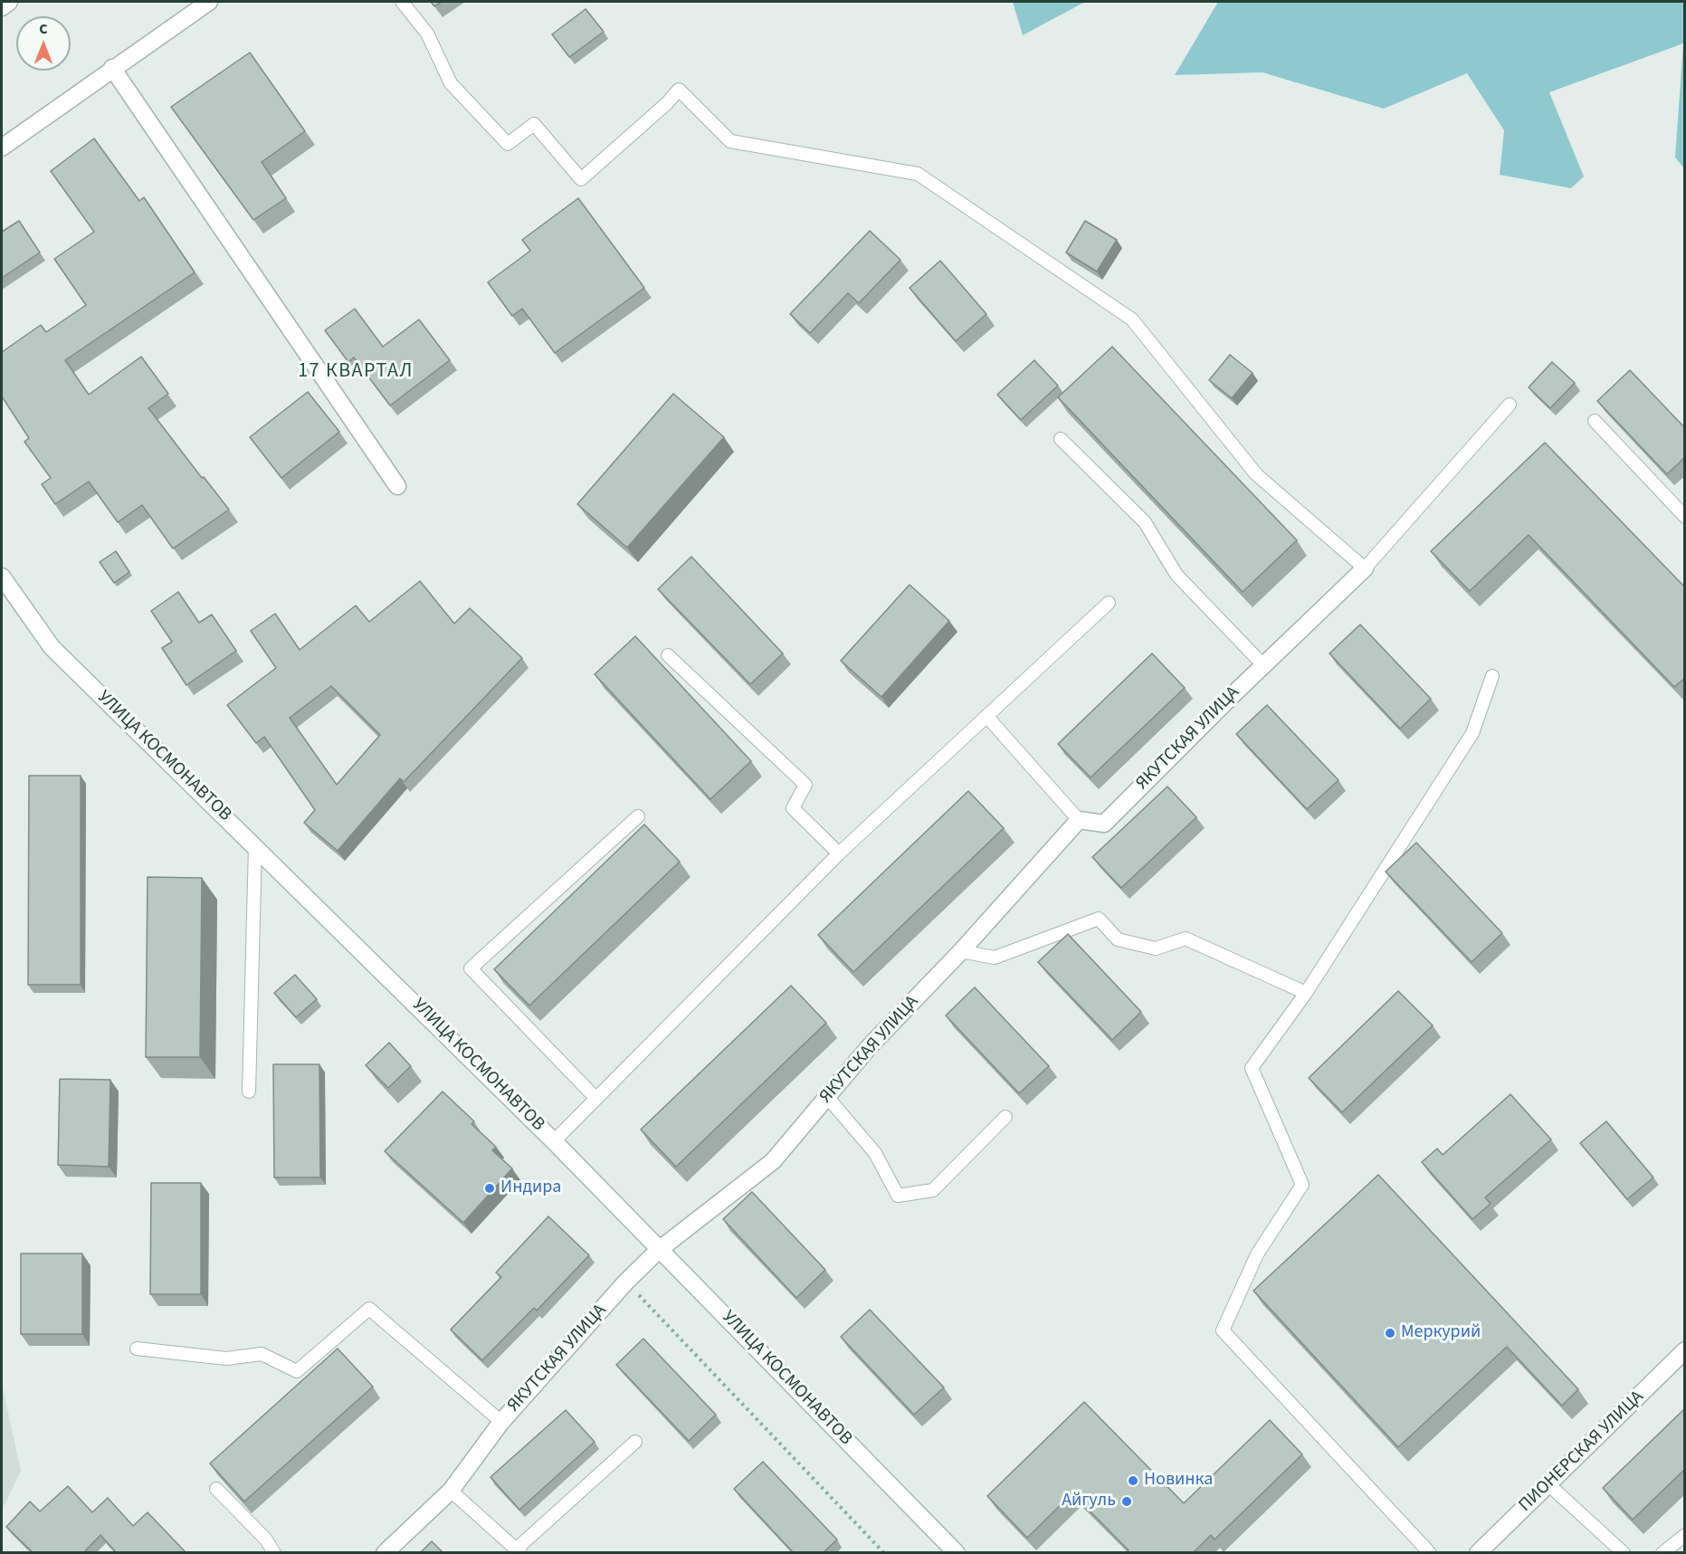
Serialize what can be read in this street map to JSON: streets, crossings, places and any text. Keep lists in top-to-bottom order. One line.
{"streets":{"street":["ЯКУТСКАЯ УЛИЦА","УЛИЦА КОСМОНАВТОВ","ПИОНЕРСКАЯ УЛИЦА"]},"crossings":[["ЯКУТСКАЯ УЛИЦА","УЛИЦА КОСМОНАВТОВ"]],"districts":["17 КВАРТАЛ"],"places":["Индира","Меркурий","Новинка","Айгуль"],"north":"top"}
